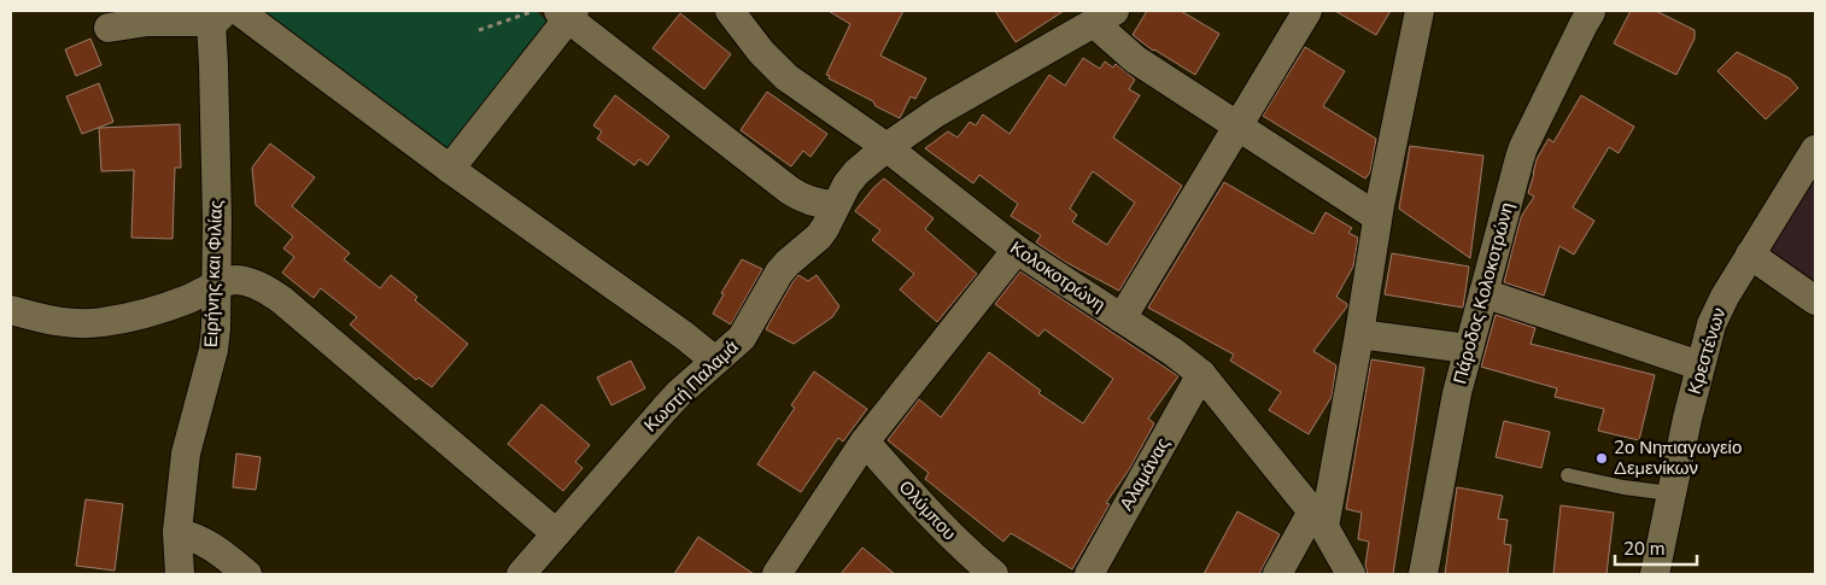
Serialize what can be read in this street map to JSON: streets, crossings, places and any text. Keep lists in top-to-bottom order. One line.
{"streets":{"street":["Ειρήνης και Φιλίας","Κολοκοτρώνη","Πάροδος Κολοκοτρώνη","Κρεστένων","Κωστή Παλαμά","Αλαμάνας","Ολύμπου"]},"crossings":[["Κολοκοτρώνη","Κωστή Παλαμά"],["Κολοκοτρώνη","Αλαμάνας"]],"places":["2ο Νηπιαγωγείο Δεμενίκων"],"scale_bar":"20 m"}
